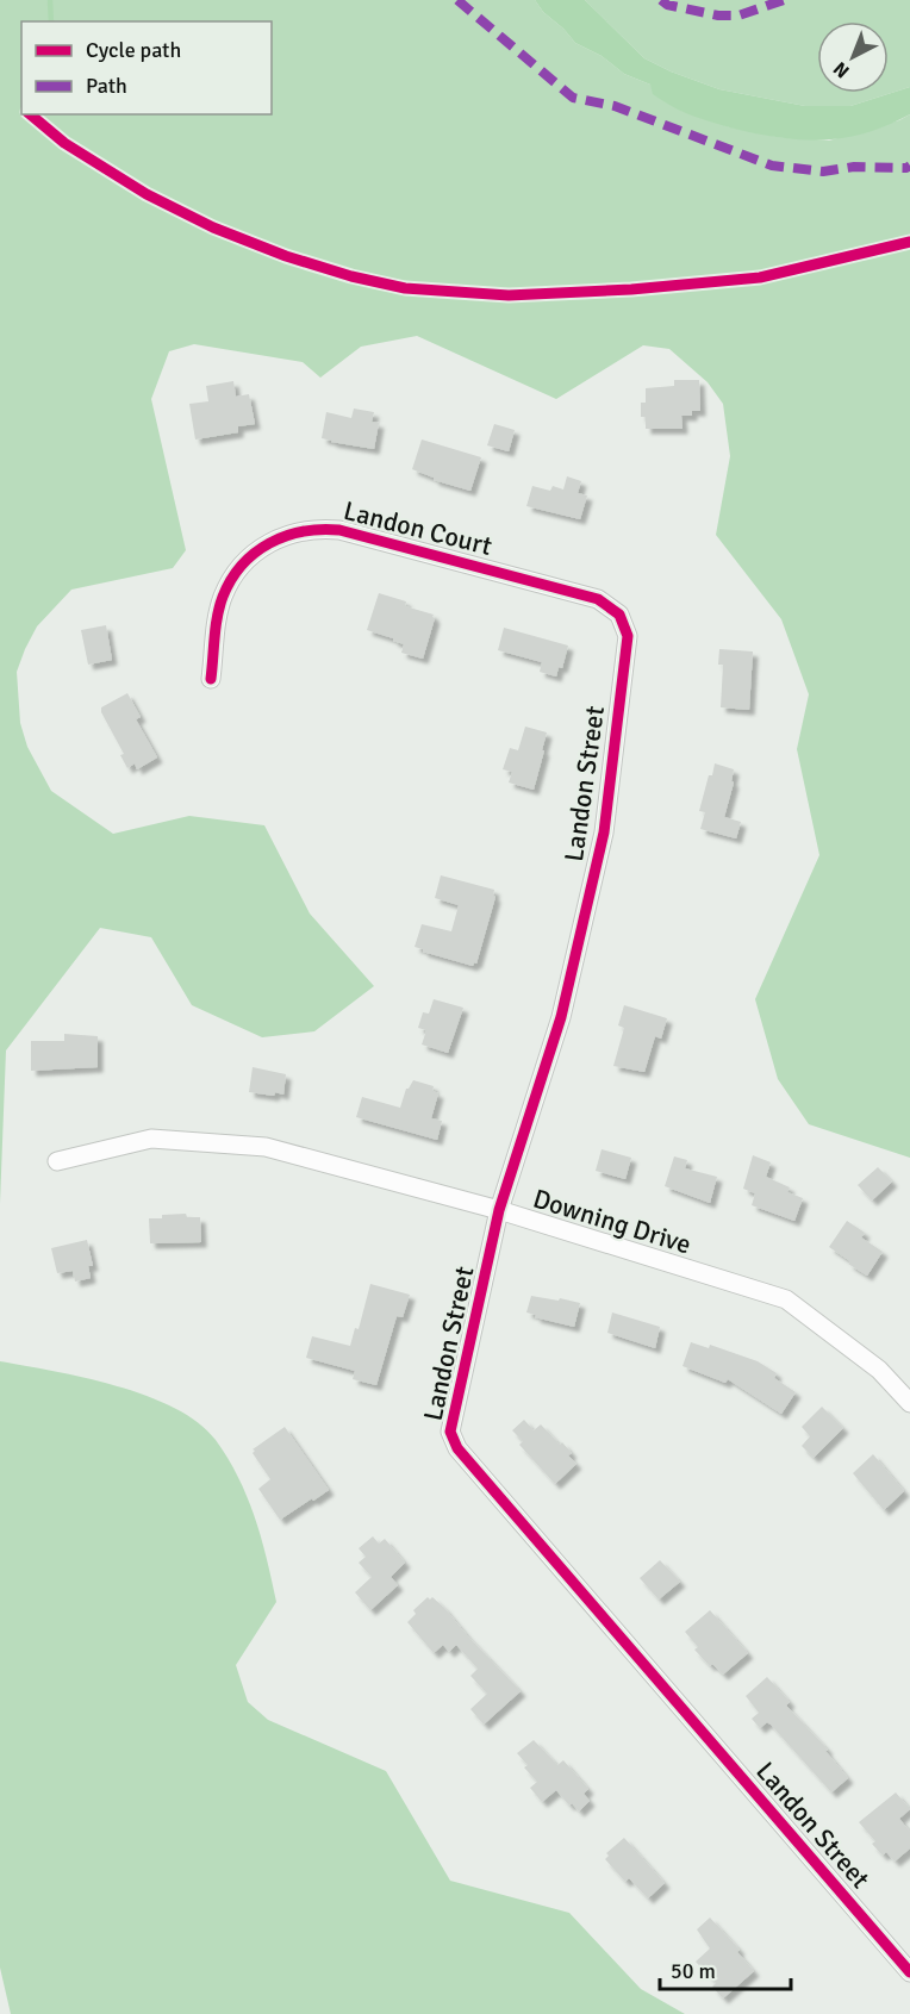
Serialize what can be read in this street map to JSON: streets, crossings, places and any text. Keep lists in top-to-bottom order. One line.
{"streets":{"street":["Landon Court","Landon Street","Downing Drive"]},"crossings":[["Landon Court","Landon Street"],["Landon Street","Downing Drive"]],"legend":["Cycle path","Path"],"scale_bar":"50 m","north":"bottom left"}
